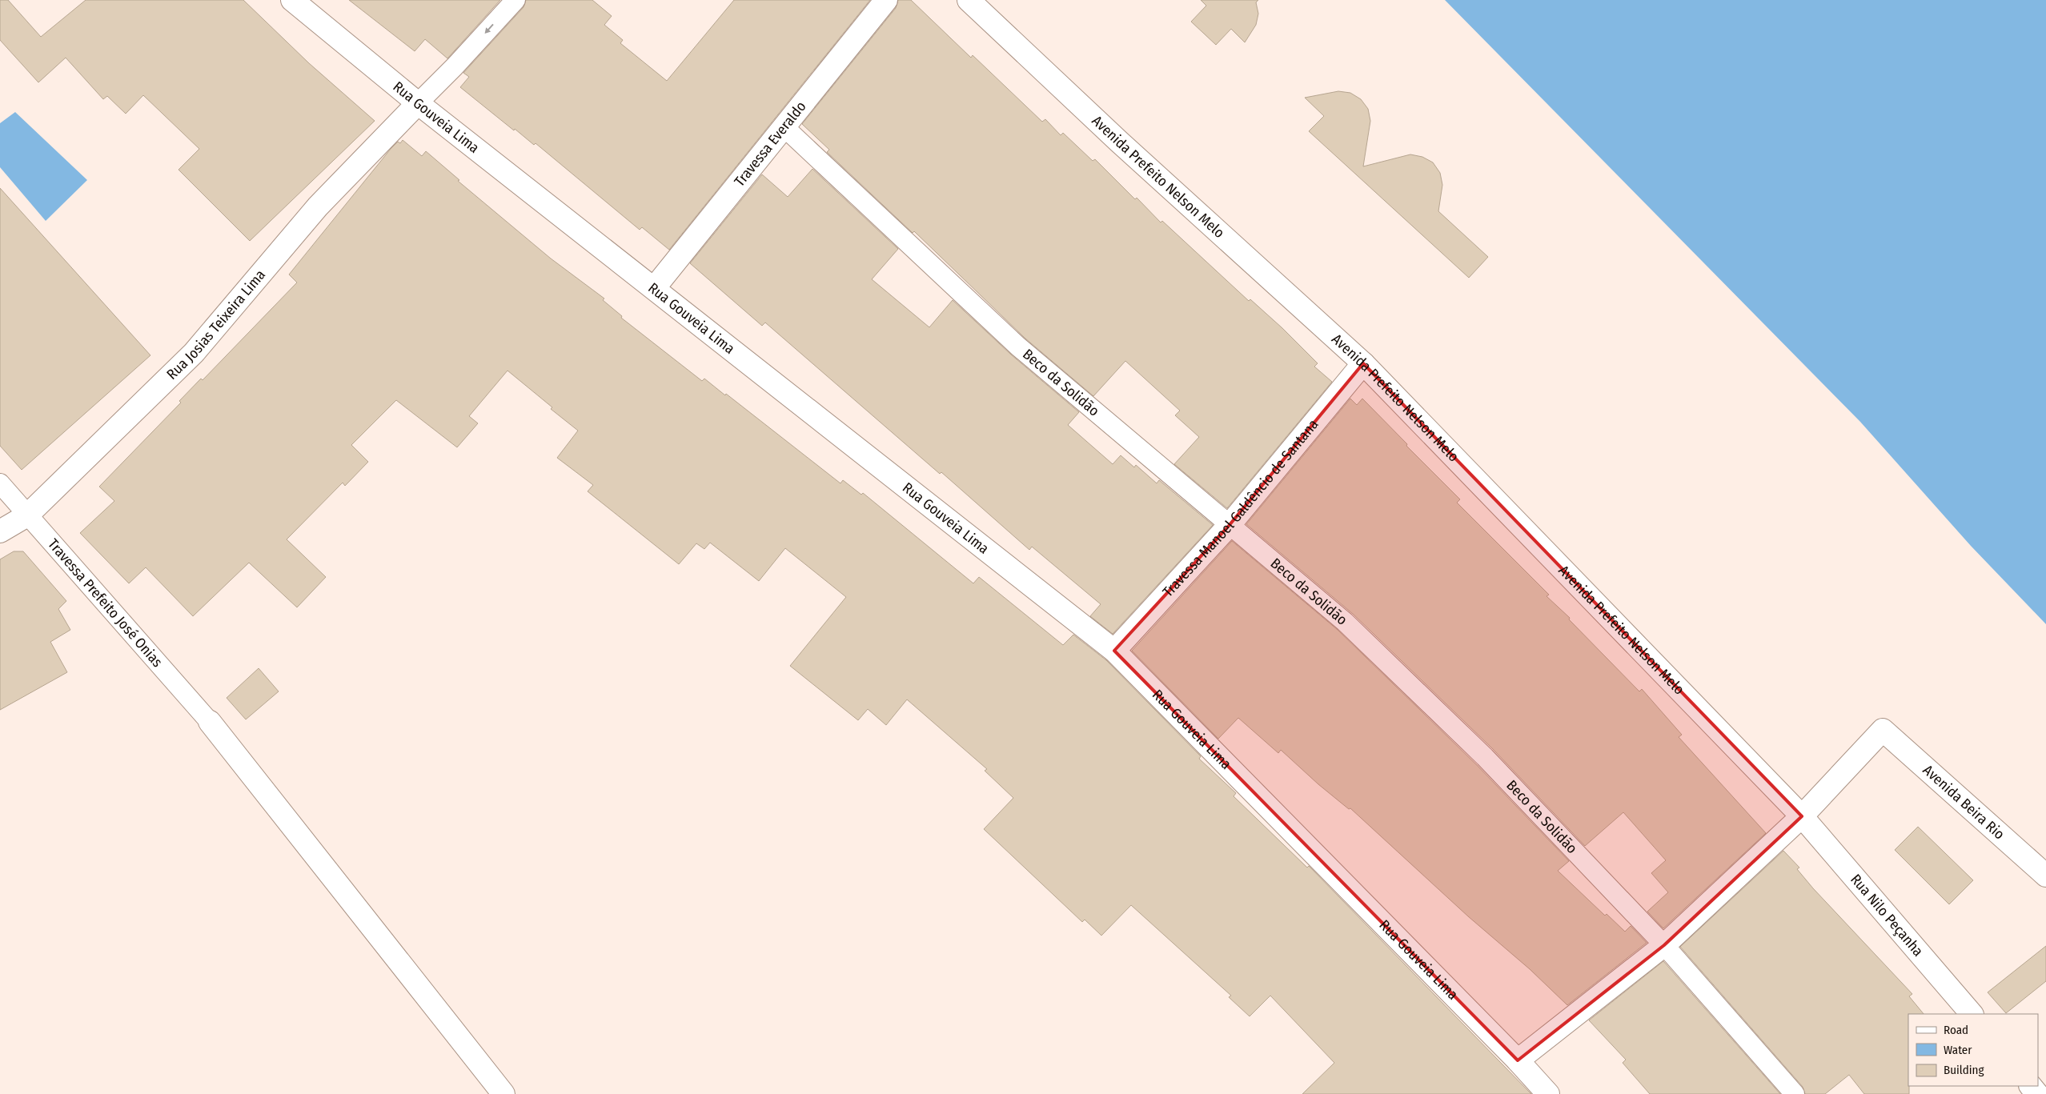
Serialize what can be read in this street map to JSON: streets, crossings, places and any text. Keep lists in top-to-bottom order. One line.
{"streets":{"street":["Rua Gouveia Lima","Travessa Everaldo","Avenida Prefeito Nelson Melo","Rua Josias Teixeira Lima","Travessa Manoel Galdêncio de Santana","Avenida Beira Rio","Rua Nilo Peçanha"],"lane":["Beco da Solidão","Travessa Prefeito José Onias"]},"crossings":[["Rua Gouveia Lima","Travessa Everaldo"],["Rua Gouveia Lima","Rua Josias Teixeira Lima"],["Rua Gouveia Lima","Travessa Manoel Galdêncio de Santana"],["Travessa Everaldo","Beco da Solidão"],["Avenida Prefeito Nelson Melo","Travessa Manoel Galdêncio de Santana"],["Avenida Prefeito Nelson Melo","Avenida Beira Rio"],["Avenida Prefeito Nelson Melo","Rua Nilo Peçanha"],["Rua Josias Teixeira Lima","Travessa Prefeito José Onias"],["Beco da Solidão","Travessa Manoel Galdêncio de Santana"],["Avenida Beira Rio","Rua Nilo Peçanha"]],"legend":["Road","Water","Building"]}
